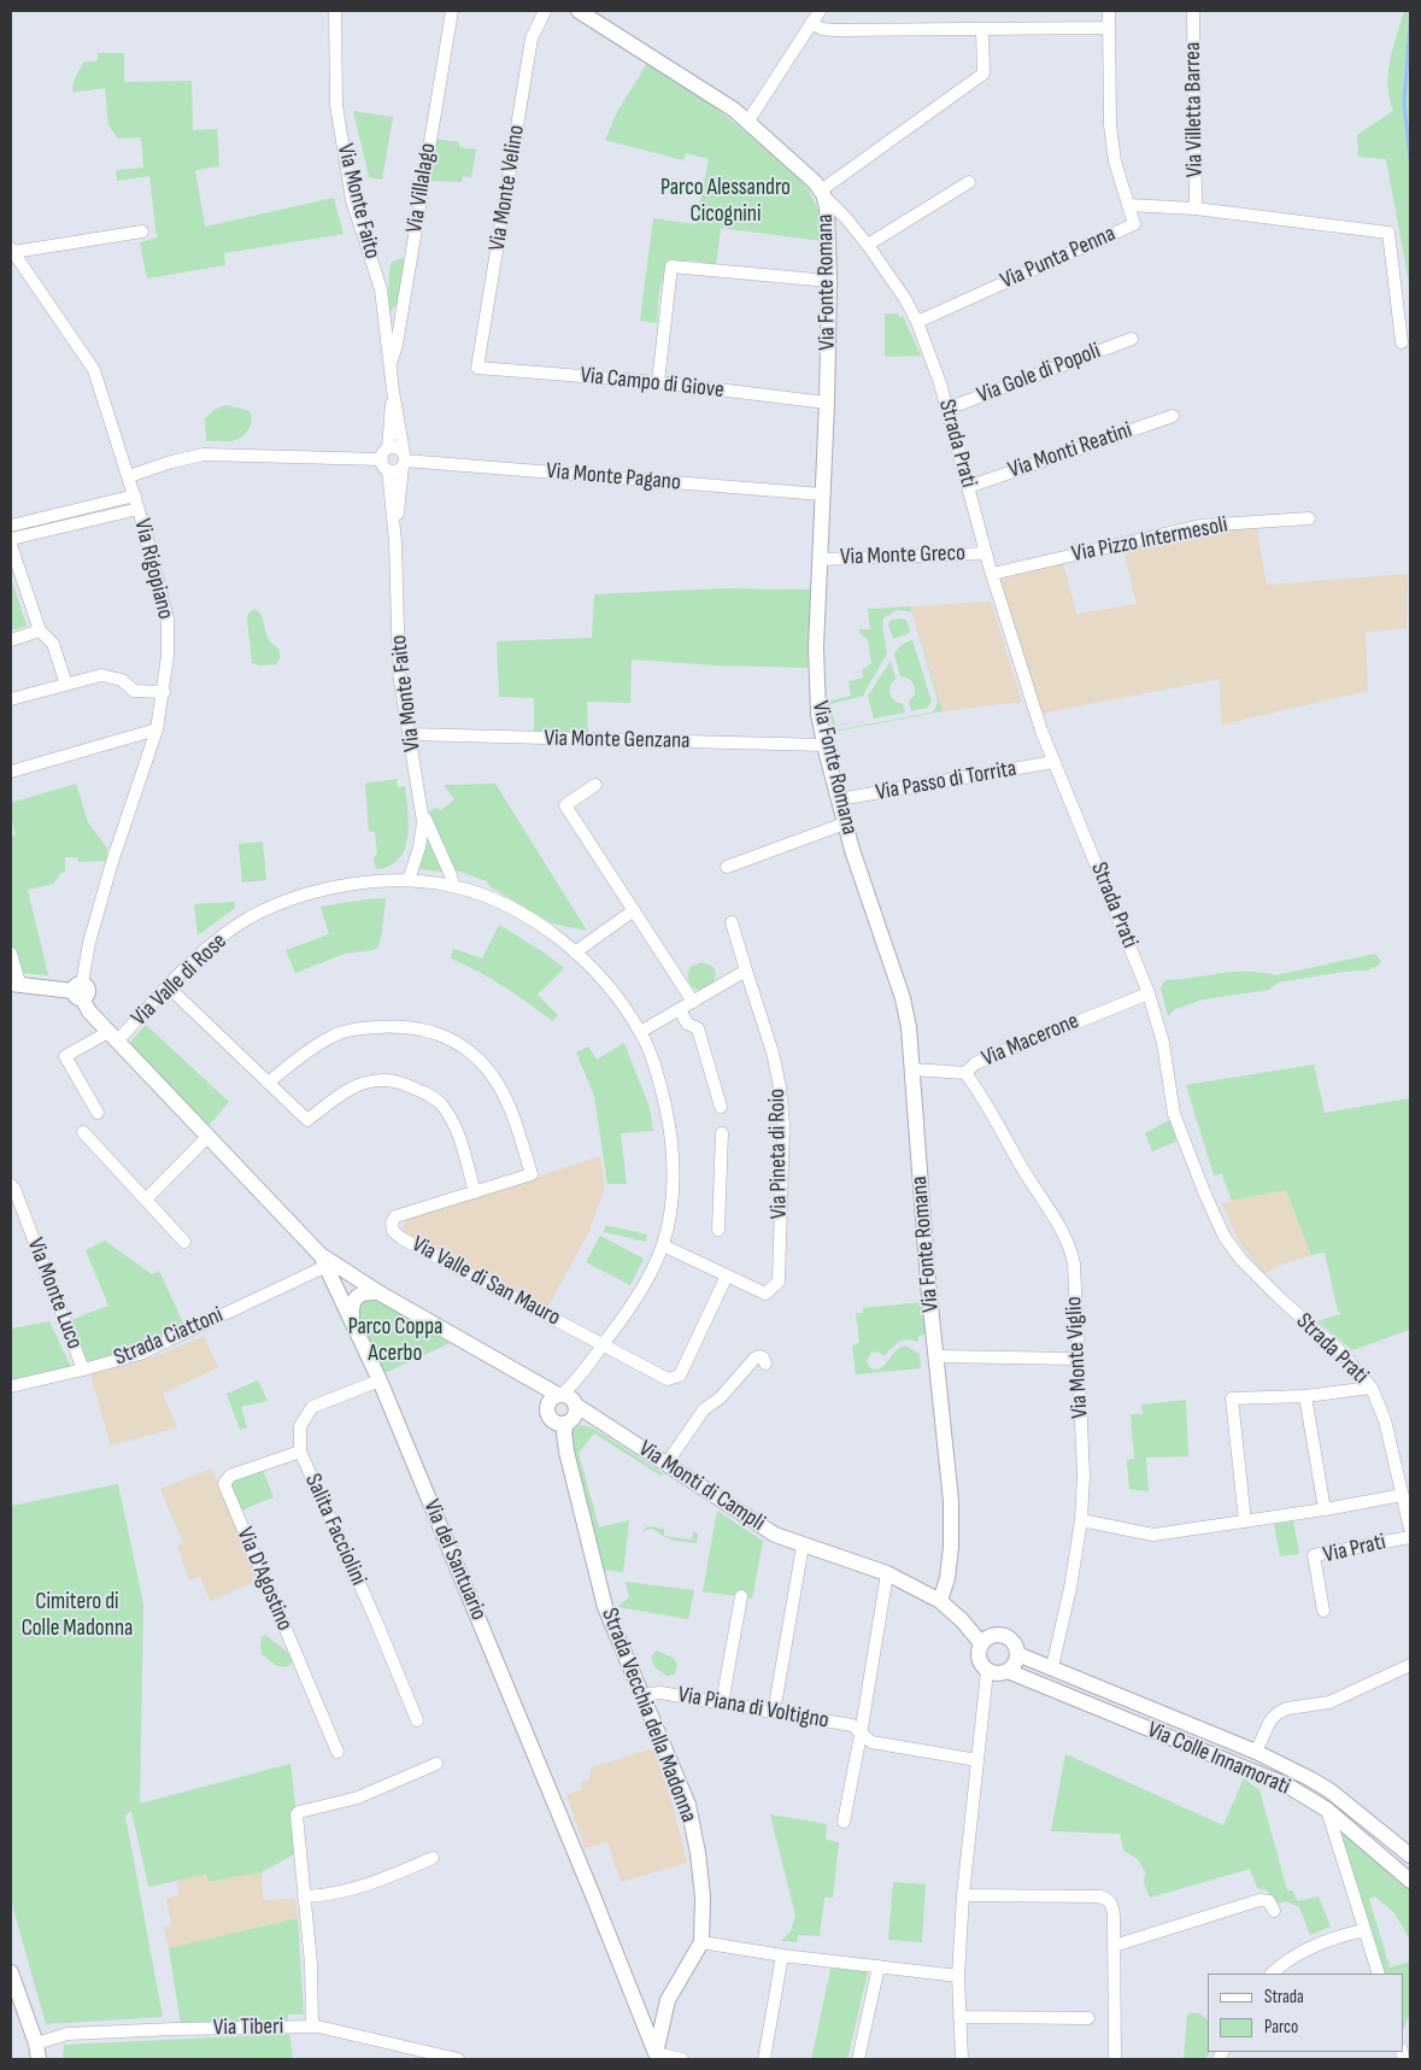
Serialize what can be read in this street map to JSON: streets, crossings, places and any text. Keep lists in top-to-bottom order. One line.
{"streets":{"street":["Via Villetta Barrea","Via Villalago","Via Monte Velino","Via Monte Faito","Via Punta Penna","Via Fonte Romana","Via Gole di Popoli","Via Campo di Giove","Strada Prati","Via Monti Reatini","Via Monte Pagano","Via Pizzo Intermesoli","Via Monte Greco","Via Rigopiano","Via Monte Genzana","Via Passo di Torrita","Via Valle di Rose","Via Macerone","Via Pineta di Roio","Via Valle di San Mauro","Via Monte Luco","Strada Ciattoni","Via Monte Viglio","Via Monti di Campli","Salita Facciolini","Via Prati","Via del Santuario","Via D'Agostino","Via Piana di Voltigno","Strada Vecchia della Madonna","Via Colle Innamorati","Via Tiberi"]},"crossings":[["Via Villalago","Via Monte Faito"],["Via Monte Velino","Via Campo di Giove"],["Via Monte Faito","Via Monte Pagano"],["Via Monte Faito","Via Monte Genzana"],["Via Monte Faito","Via Valle di Rose"],["Via Punta Penna","Strada Prati"],["Via Fonte Romana","Via Campo di Giove"],["Via Fonte Romana","Strada Prati"],["Via Fonte Romana","Via Monte Pagano"],["Via Fonte Romana","Via Monte Greco"],["Via Fonte Romana","Via Monte Genzana"],["Via Fonte Romana","Via Passo di Torrita"],["Via Fonte Romana","Via Macerone"],["Via Fonte Romana","Via Monti di Campli"],["Via Gole di Popoli","Strada Prati"],["Strada Prati","Via Monti Reatini"],["Strada Prati","Via Pizzo Intermesoli"],["Strada Prati","Via Monte Greco"],["Strada Prati","Via Passo di Torrita"],["Strada Prati","Via Macerone"],["Via Rigopiano","Via del Santuario"],["Via Valle di Rose","Via Pineta di Roio"],["Via Valle di Rose","Via Valle di San Mauro"],["Via Valle di Rose","Via Monti di Campli"],["Via Valle di Rose","Via del Santuario"],["Via Valle di Rose","Strada Vecchia della Madonna"],["Via Macerone","Via Monte Viglio"],["Via Monte Luco","Strada Ciattoni"],["Strada Ciattoni","Via Monti di Campli"],["Strada Ciattoni","Via del Santuario"],["Via Monti di Campli","Via del Santuario"],["Via Monti di Campli","Via Piana di Voltigno"],["Via Monti di Campli","Strada Vecchia della Madonna"],["Via Monti di Campli","Via Colle Innamorati"],["Salita Facciolini","Via del Santuario"],["Salita Facciolini","Via D'Agostino"],["Via del Santuario","Strada Vecchia della Madonna"],["Via Piana di Voltigno","Strada Vecchia della Madonna"]],"parks":["Parco Alessandro Cicognini","Parco Coppa Acerbo","Cimitero di Colle Madonna"],"legend":["Strada","Parco"]}
